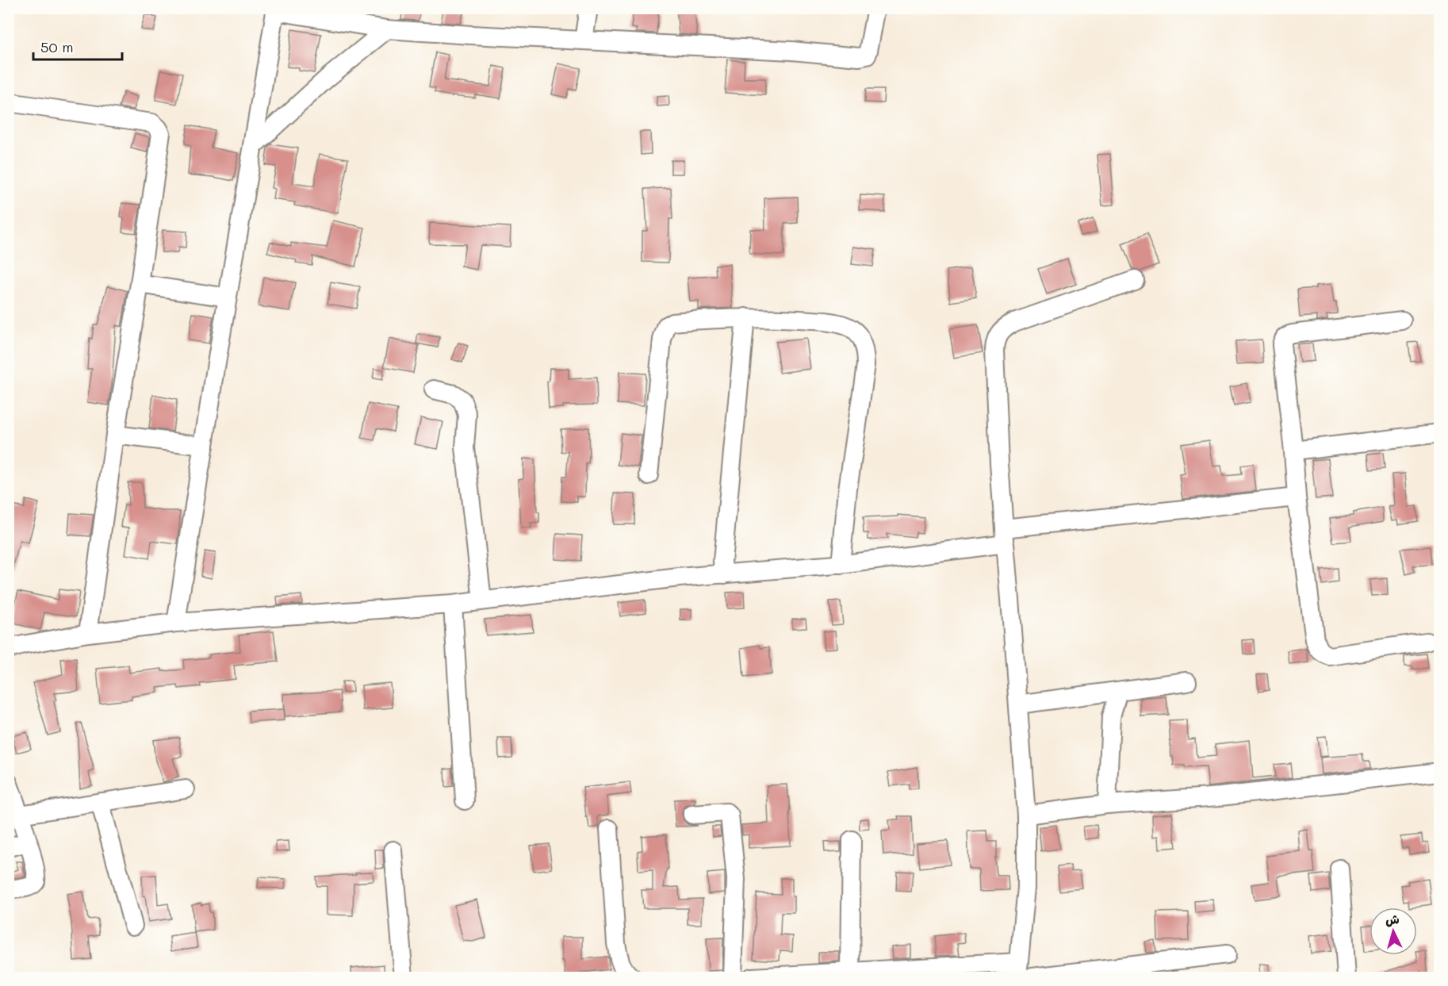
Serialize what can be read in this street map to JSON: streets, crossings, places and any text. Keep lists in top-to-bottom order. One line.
{"scale_bar":"50 m","north":"top"}
